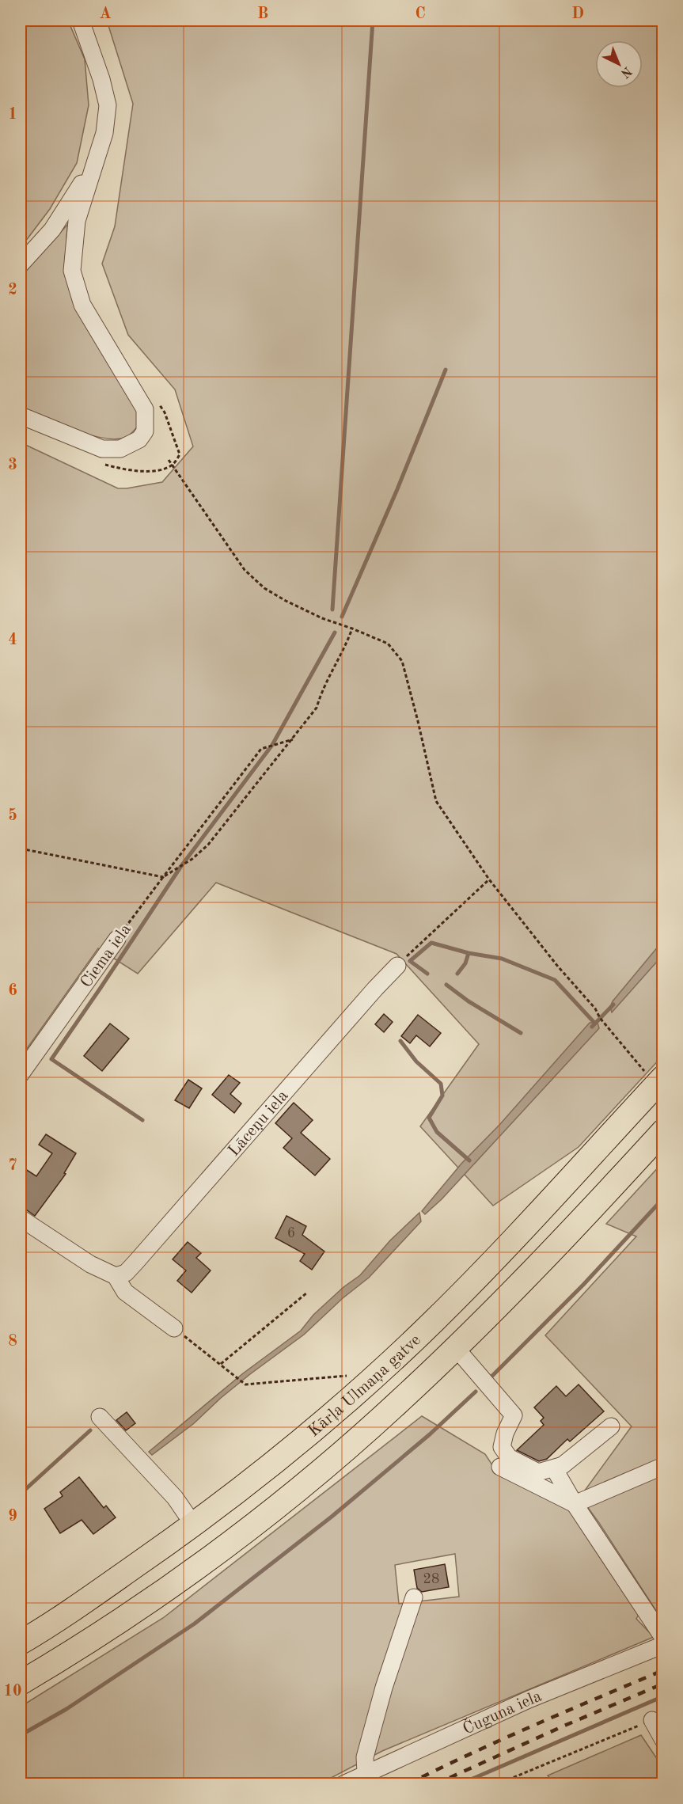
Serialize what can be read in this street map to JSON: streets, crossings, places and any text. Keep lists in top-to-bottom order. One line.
{"streets":{"highway":["Kārļa Ulmaņa gatve"],"street":["Ciema iela","Lāceņu iela","Čuguna iela"]},"house_numbers":["6","28"],"north":"bottom right","grid":{"columns":["A","B","C","D"],"rows":["1","2","3","4","5","6","7","8","9","10"]}}
